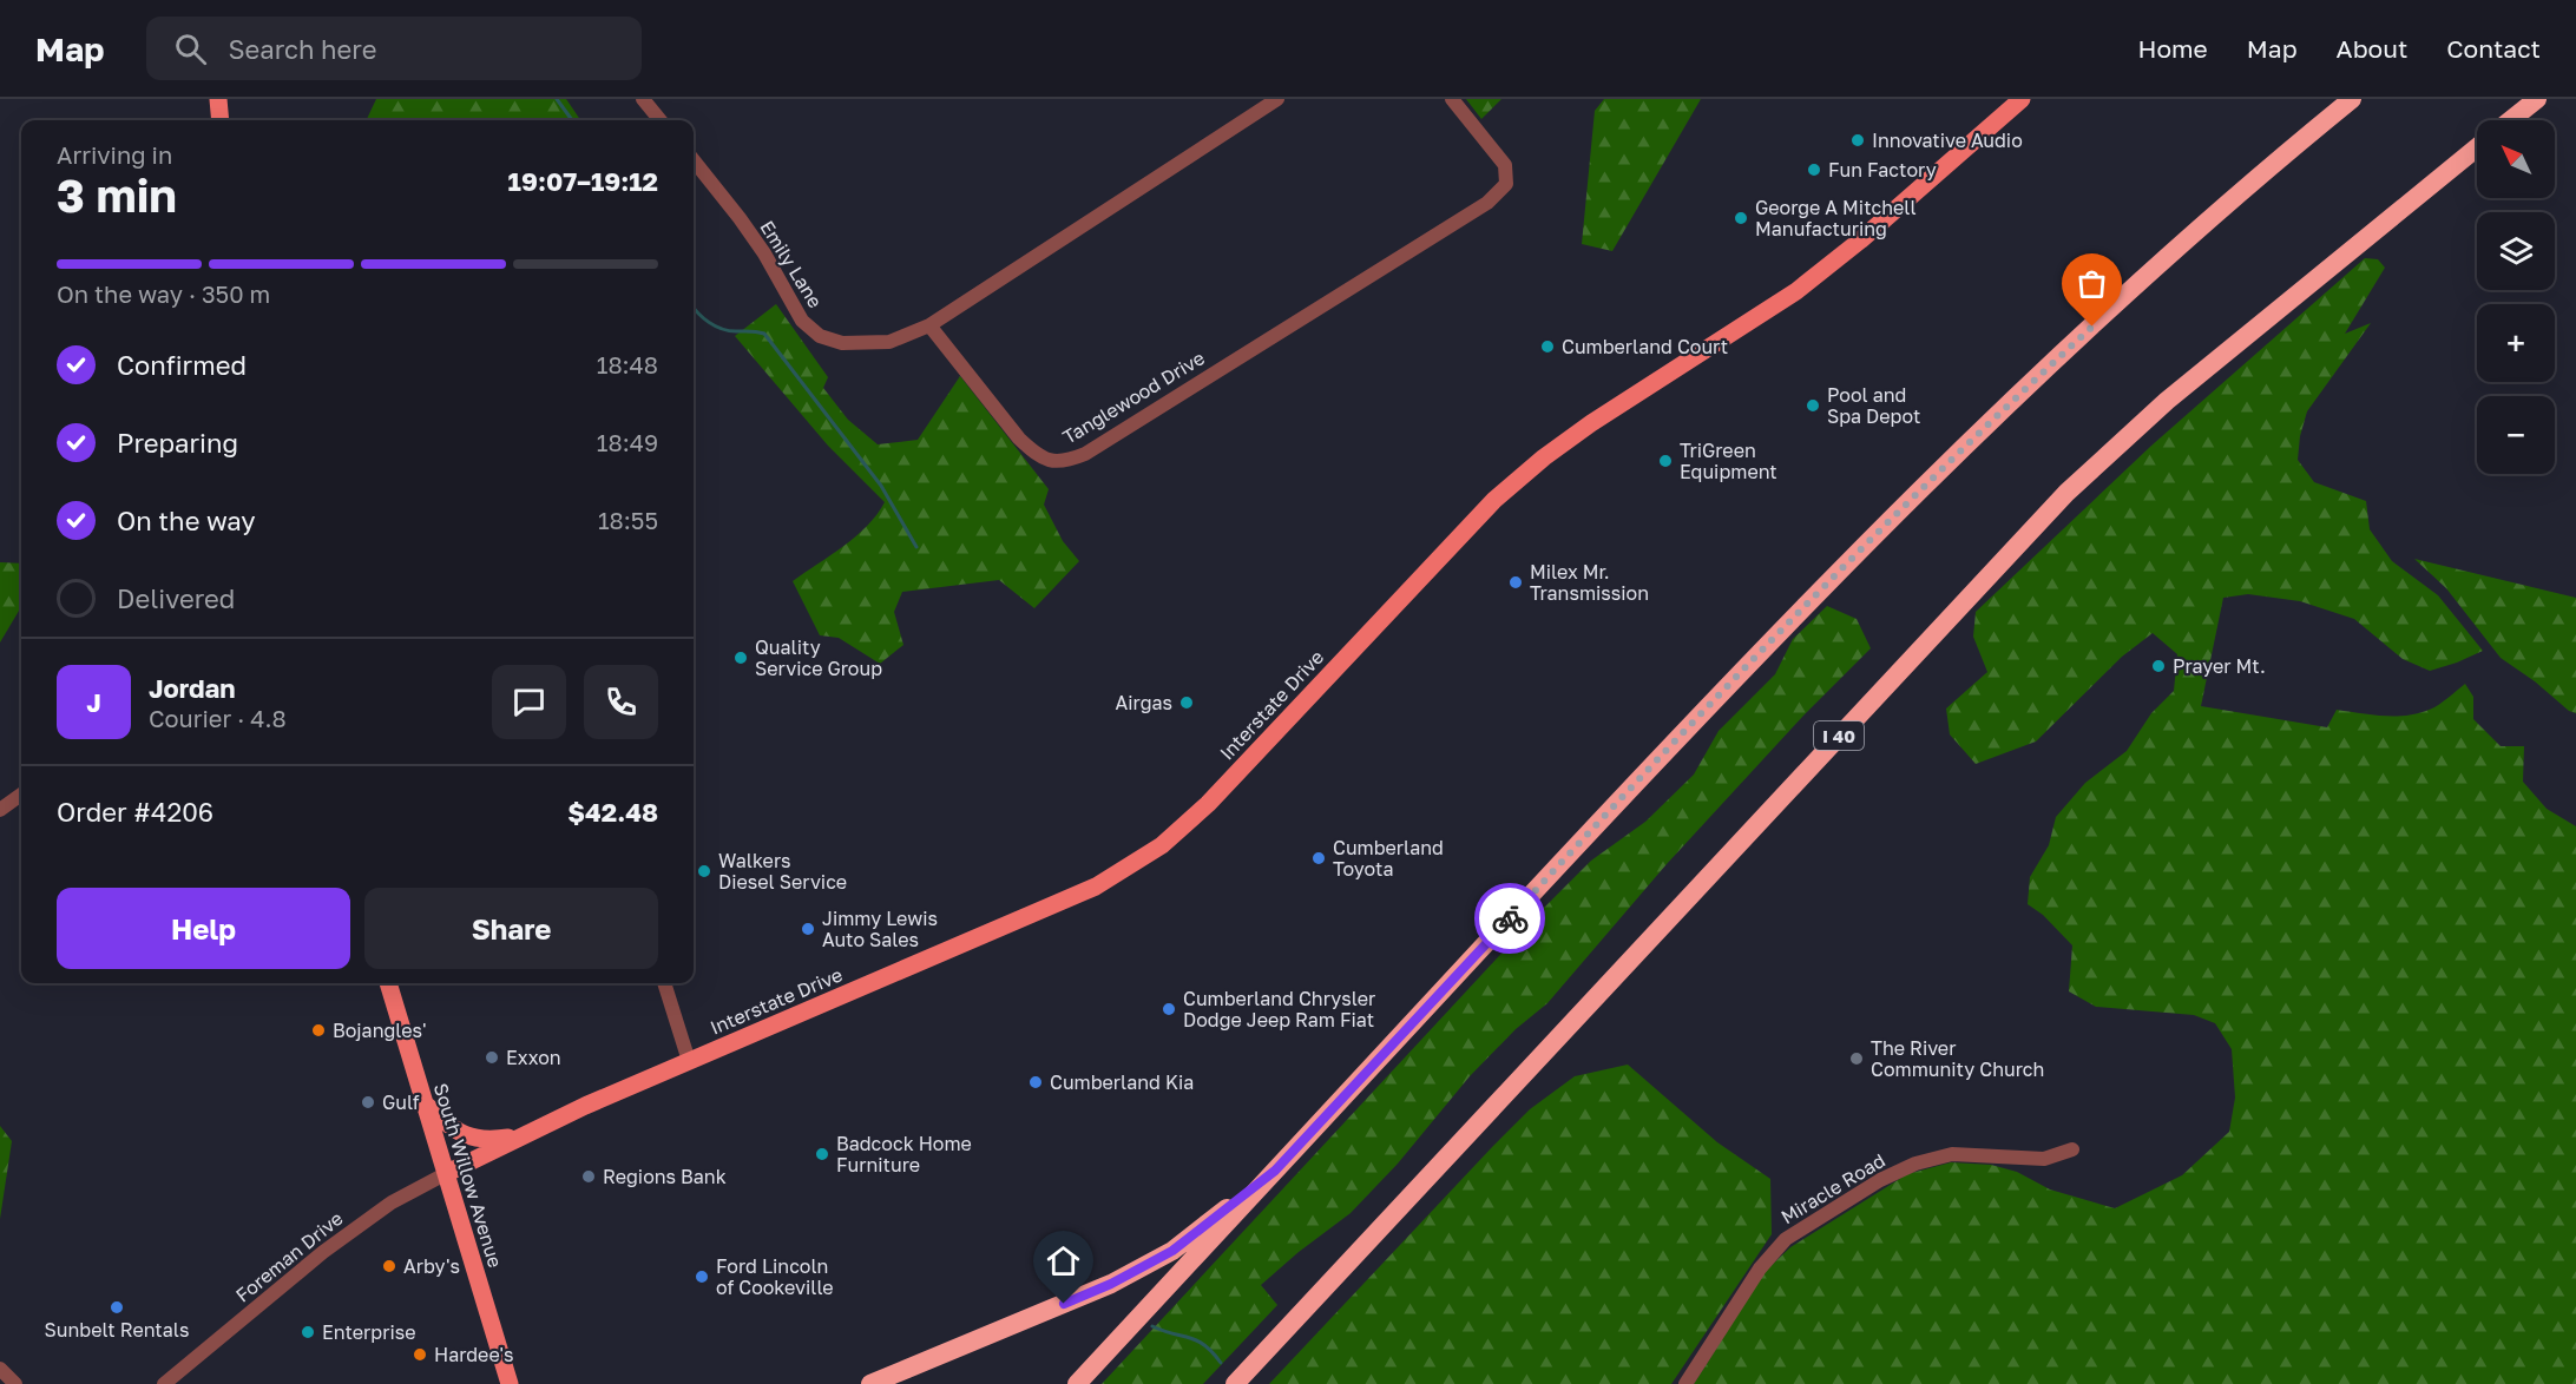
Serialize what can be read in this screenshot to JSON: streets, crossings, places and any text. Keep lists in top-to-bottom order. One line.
{"streets":{"highway":["I 40"],"main road":["Interstate Drive","South Willow Avenue"],"street":["Emily Lane","Tanglewood Drive","Miracle Road","Foreman Drive"]},"crossings":[["Emily Lane","Tanglewood Drive"],["Interstate Drive","South Willow Avenue"],["Interstate Drive","Foreman Drive"],["South Willow Avenue","Foreman Drive"]],"places":["Innovative Audio","Fun Factory","George A Mitchell Manufacturing","Cumberland Court","Pool and Spa Depot","TriGreen Equipment","Milex Mr. Transmission","Quality Service Group","Prayer Mt.","Airgas","Cumberland Toyota","Walkers Diesel Service","Jimmy Lewis Auto Sales","Cumberland Chrysler Dodge Jeep Ram Fiat","Bojangles'","Exxon","The River Community Church","Cumberland Kia","Gulf","Badcock Home Furniture","Regions Bank","Arby's","Ford Lincoln of Cookeville","Sunbelt Rentals","Enterprise","Hardee's"],"north":"top left","page":{"header":"Map","search":"Search here","nav":["Home","Map","About","Contact"],"map_buttons":["+","−"],"heading":["3 min","Arriving in","19:07–19:12"],"panel":["Jordan","Courier · 4.8","Order #4206","$42.48"],"bar":"On the way · 350 m","list":[["Confirmed","18:48"],["Preparing","18:49"],["On the way","18:55"],"Delivered"],"round":"J","buttons":["Help","Share"]}}
